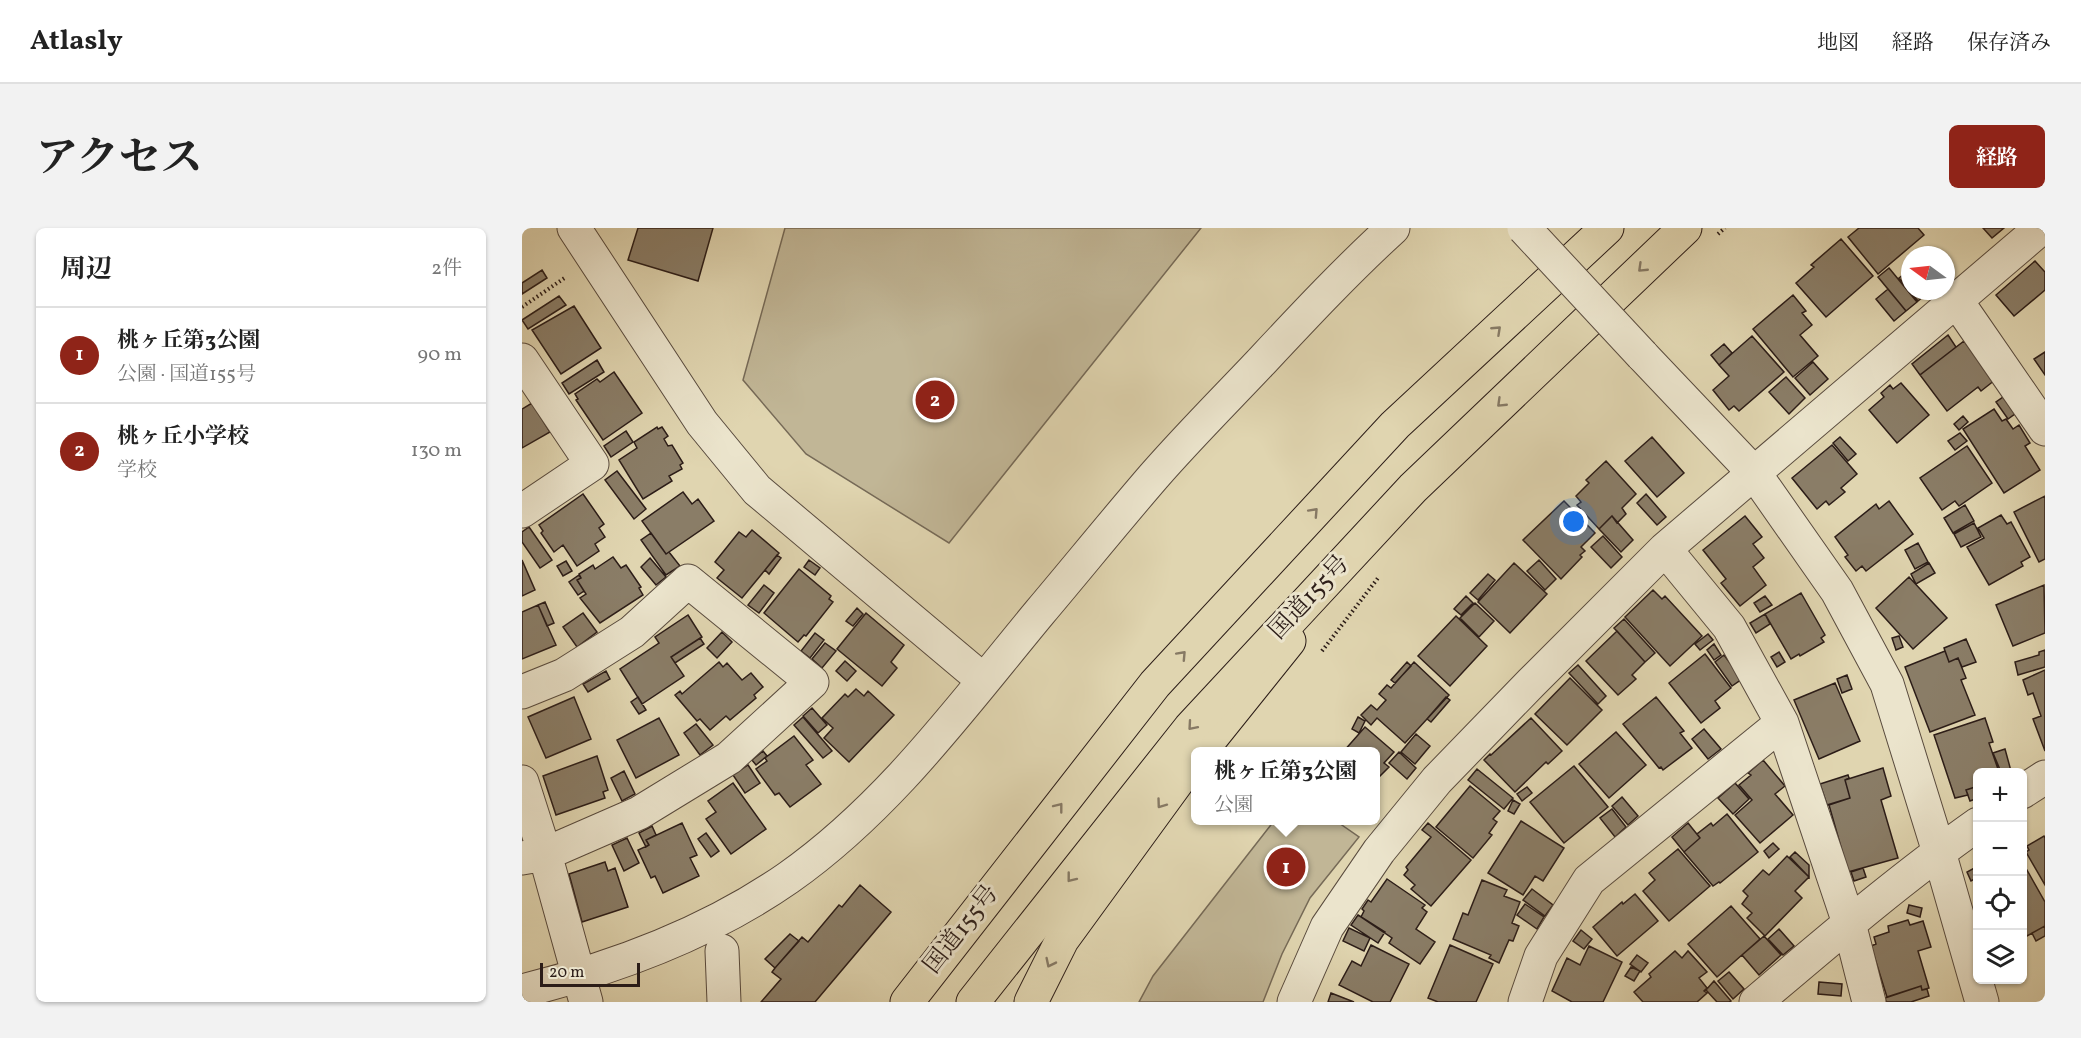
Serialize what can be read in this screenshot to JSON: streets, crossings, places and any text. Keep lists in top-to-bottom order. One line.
{"streets":{"main road":["国道155号"]},"scale_bar":"20 m","north":"left","page":{"header":"Atlasly","nav":["地図","経路","保存済み"],"title":"アクセス","buttons":"経路","heading":["周辺","2件"],"list":[{"mark":"1","name":"桃ヶ丘第3公園","note":"公園 · 国道155号","value":"90 m"},{"mark":"2","name":"桃ヶ丘小学校","note":"学校","value":"130 m"}],"pins":["2","1"],"popup":["桃ヶ丘第3公園","公園"],"map_buttons":["+","−"],"scale":"20 m"}}
